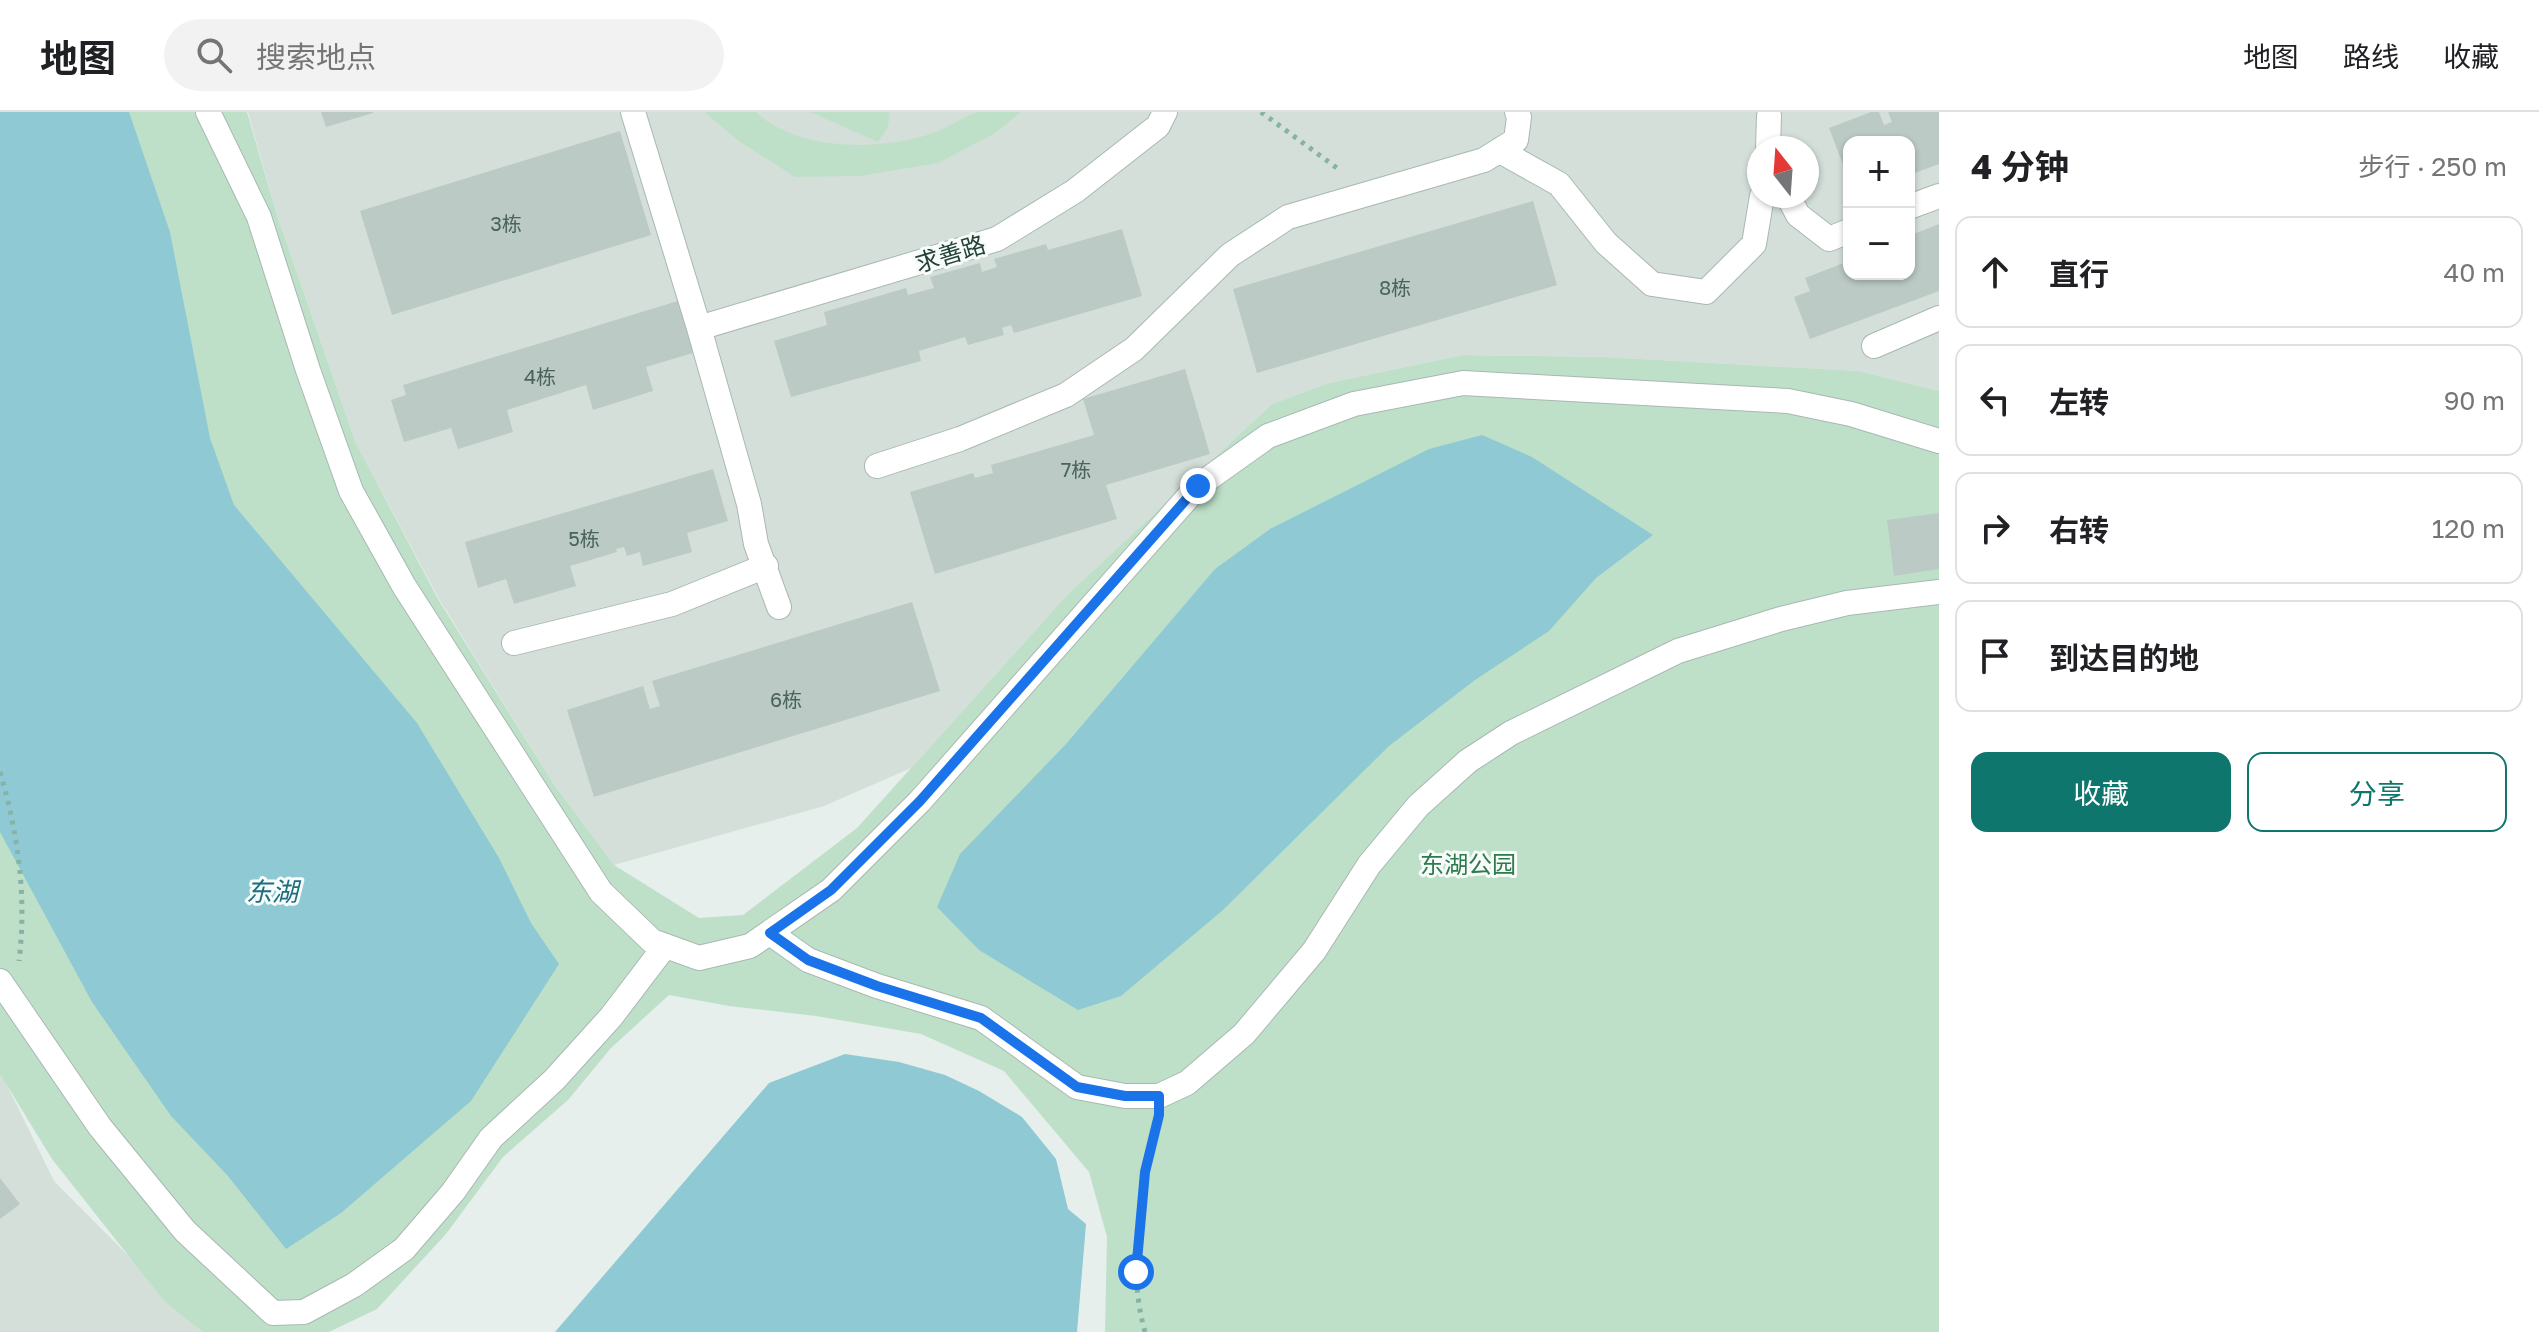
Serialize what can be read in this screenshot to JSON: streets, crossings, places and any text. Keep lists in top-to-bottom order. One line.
{"streets":{"street":["求善路"]},"water":["东湖"],"parks":["东湖公园"],"house_numbers":["3栋","8栋","4栋","7栋","5栋","6栋"],"north":"top","page":{"header":"地图","search":"搜索地点","nav":["地图","路线","收藏"],"heading":["4 分钟","步行 · 250 m"],"map_buttons":["+","−"],"list":[["直行","40 m"],["左转","90 m"],["右转","120 m"],"到达目的地"],"buttons":["收藏","分享"]}}
